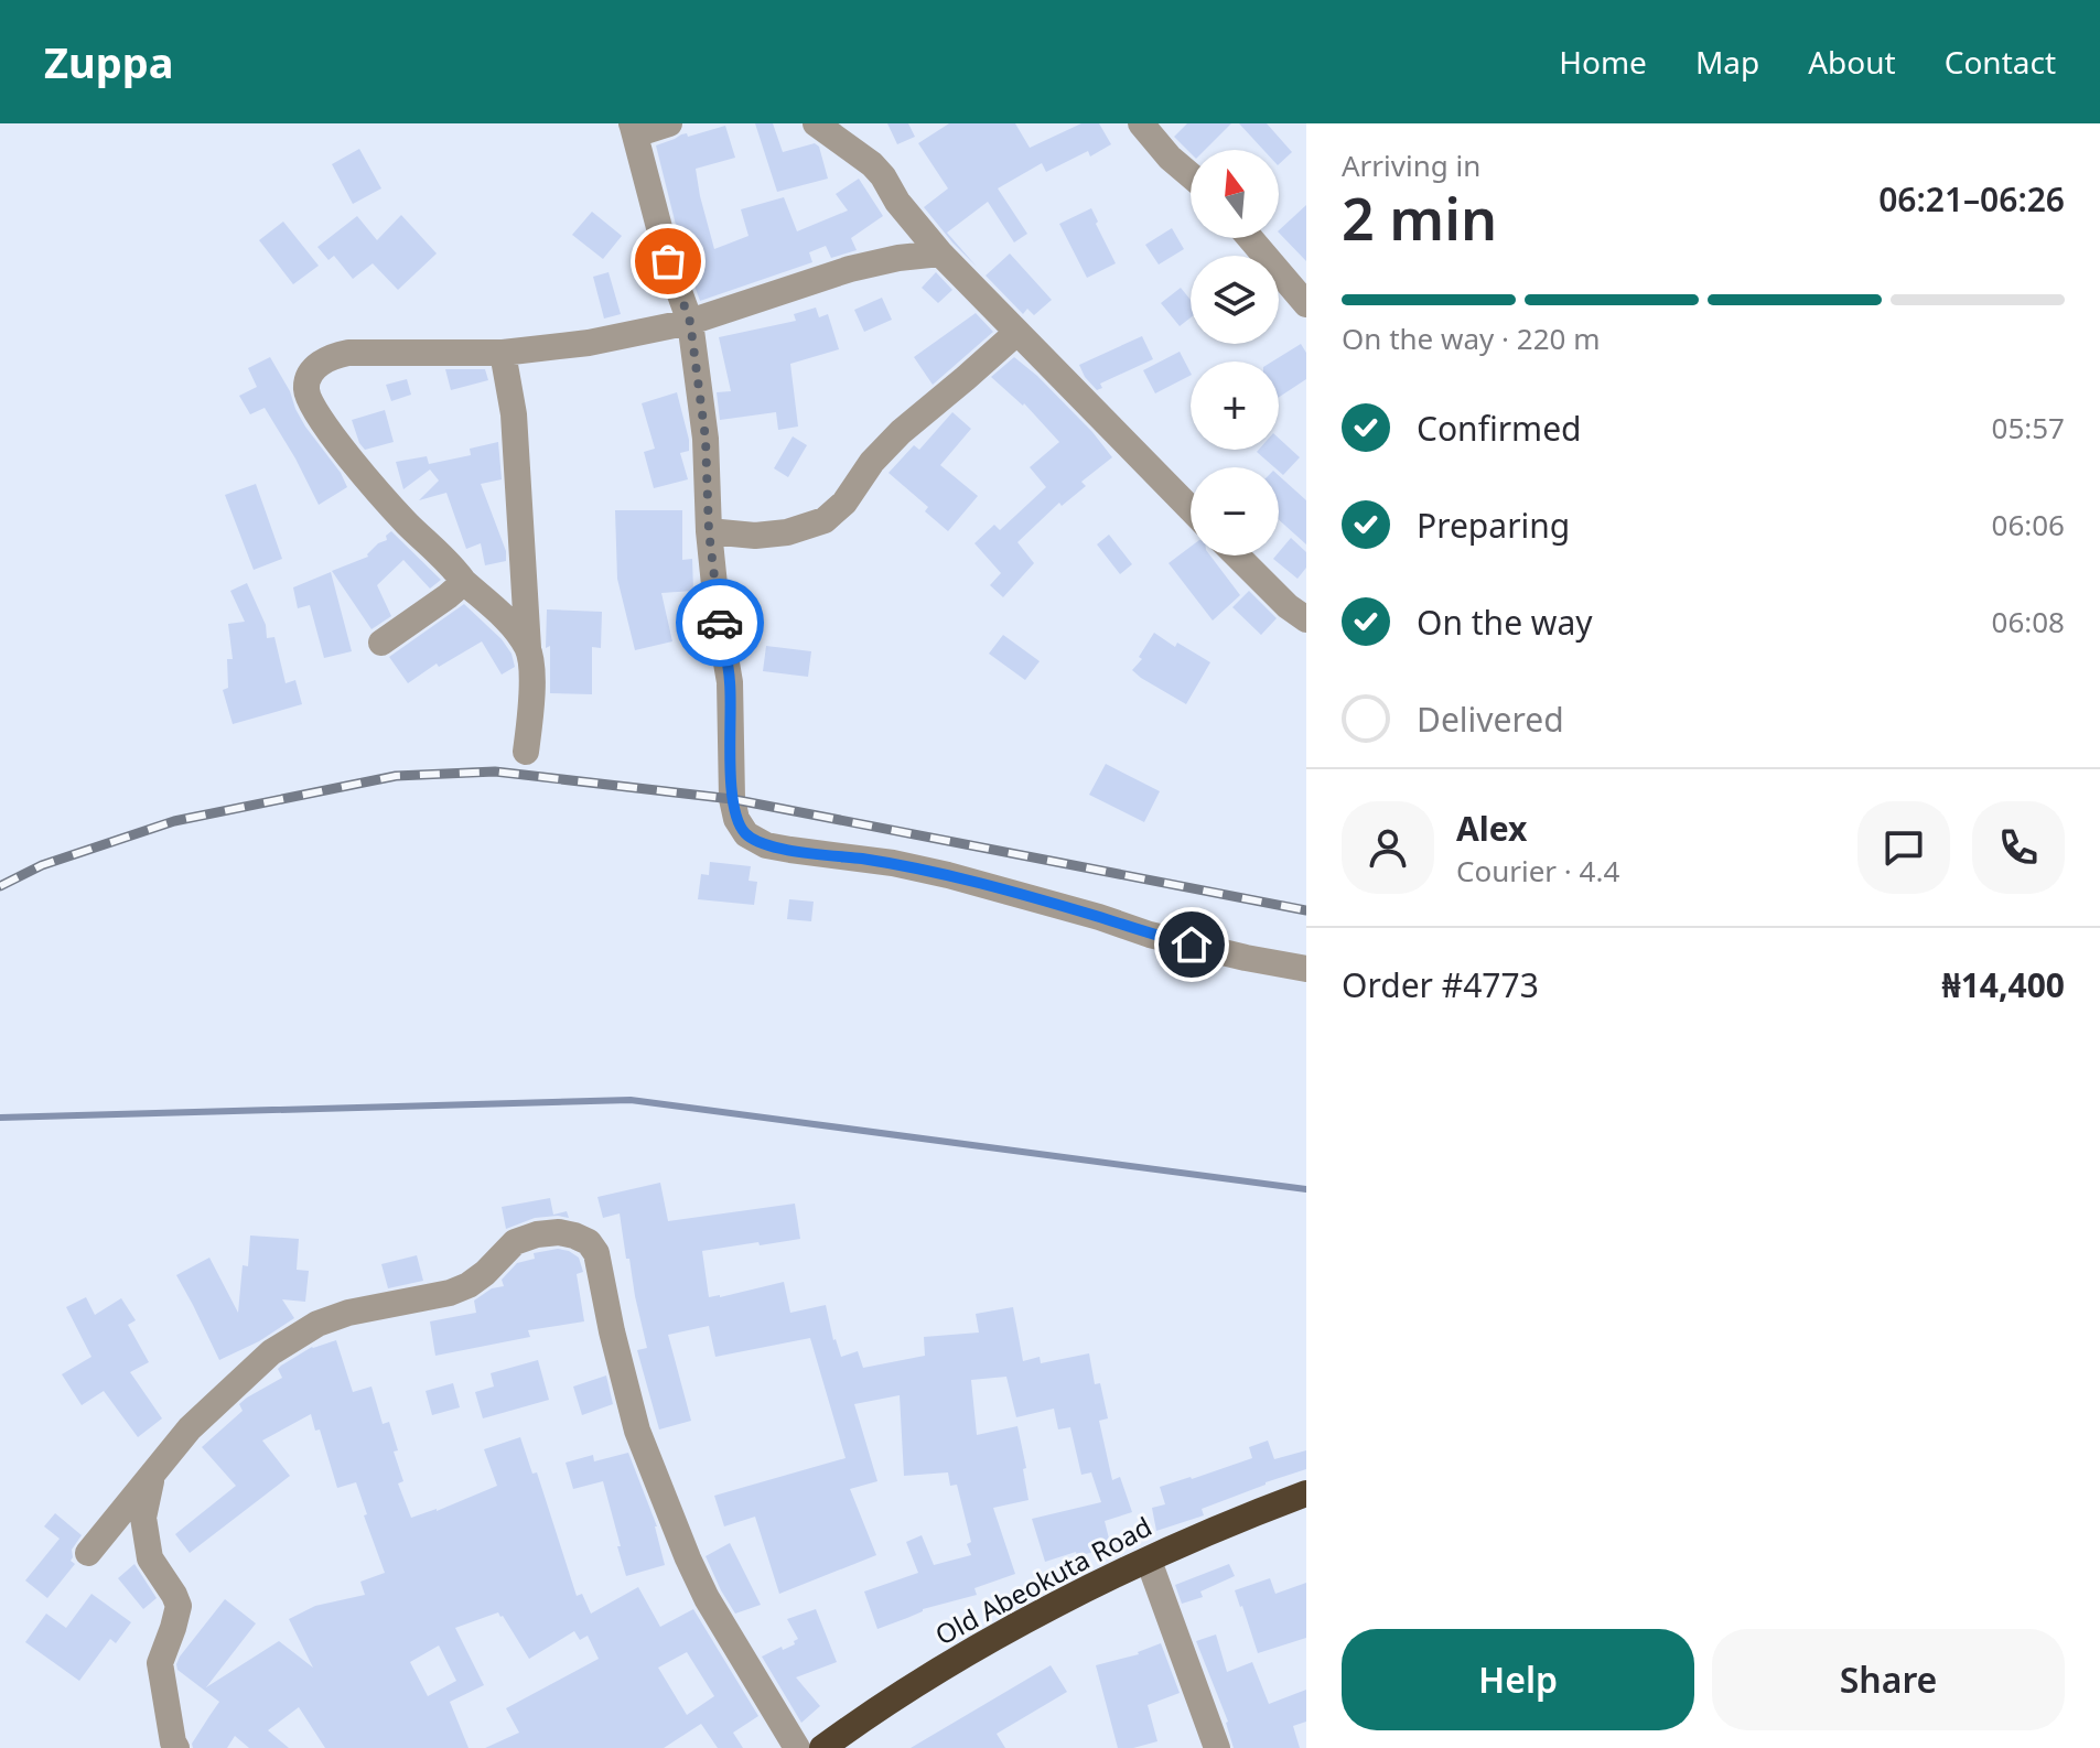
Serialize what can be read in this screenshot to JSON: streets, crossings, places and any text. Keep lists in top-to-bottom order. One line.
{"streets":{"highway":["Old Abeokuta Road"]},"north":"top","page":{"header":"Zuppa","nav":["Home","Map","About","Contact"],"heading":["2 min","Arriving in","06:21–06:26"],"panel":["Alex","Courier · 4.4","Order #4773","₦14,400"],"map_buttons":["+","−"],"bar":"On the way · 220 m","list":[["Confirmed","05:57"],["Preparing","06:06"],["On the way","06:08"],"Delivered"],"buttons":["Help","Share"]}}
